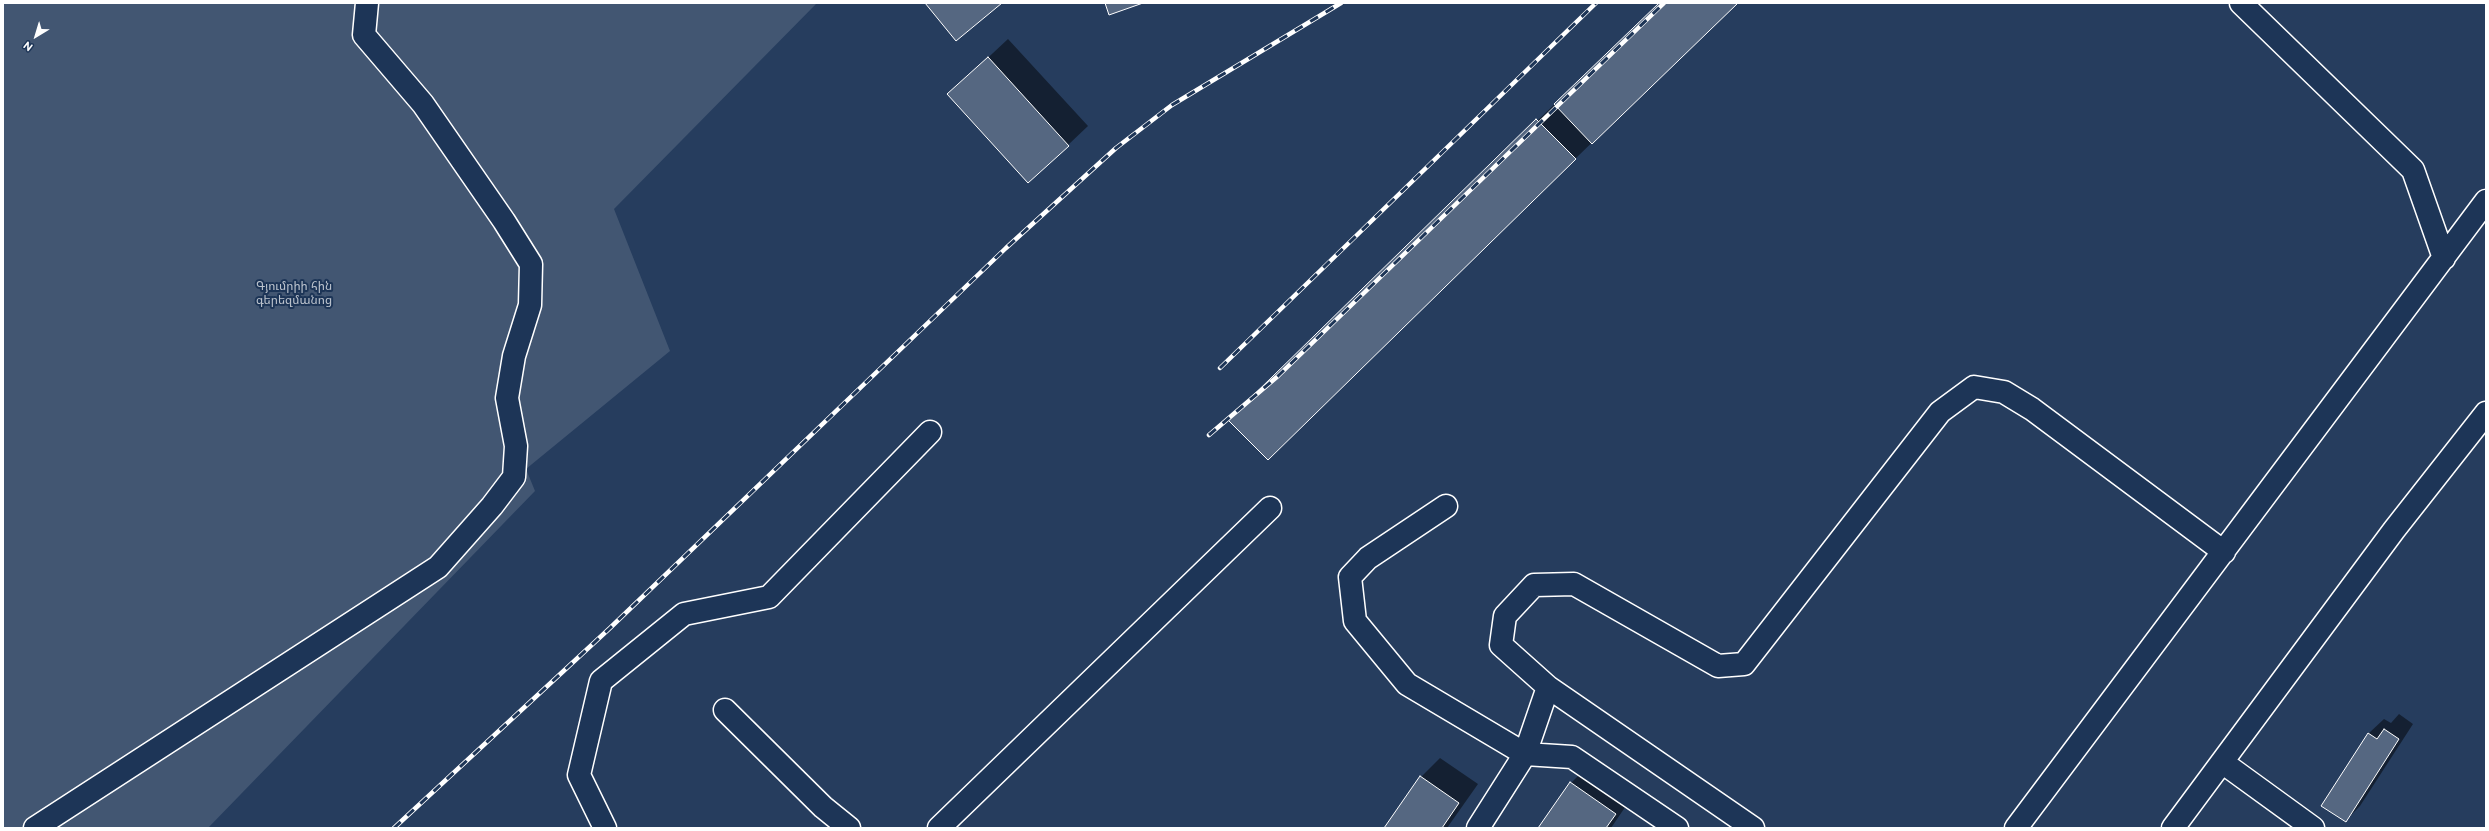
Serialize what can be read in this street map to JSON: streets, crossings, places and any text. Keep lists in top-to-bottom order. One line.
{"parks":["Գյումրիի հին գերեզմանոց"],"north":"bottom left"}
